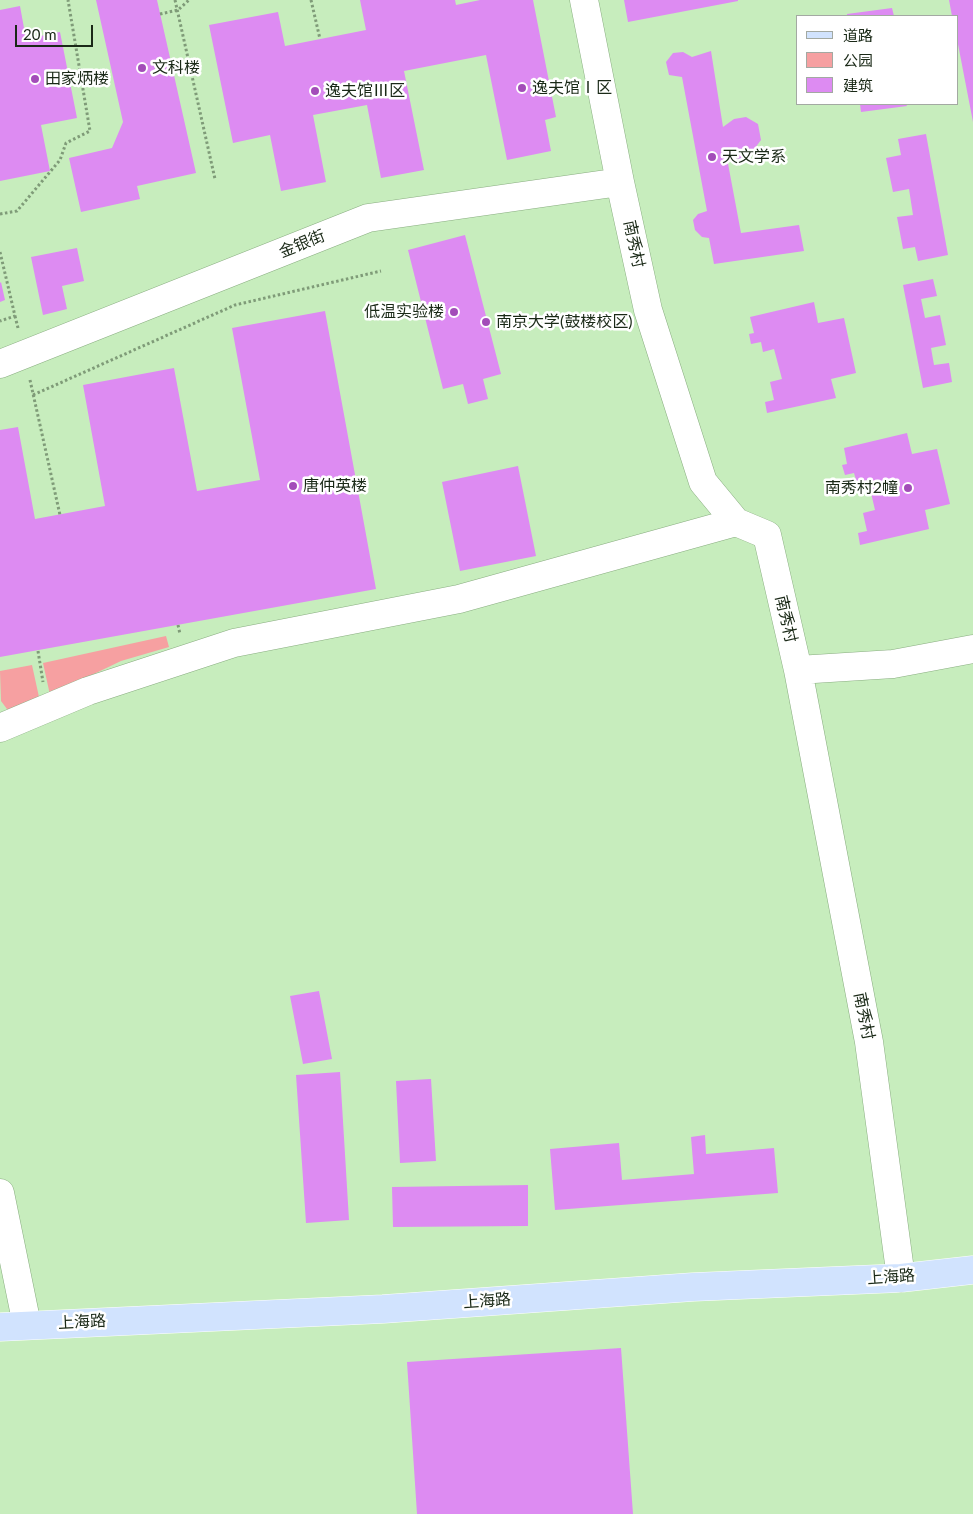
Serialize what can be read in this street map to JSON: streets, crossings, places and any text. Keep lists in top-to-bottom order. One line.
{"streets":{"main road":["上海路"],"street":["金银街","南秀村"]},"crossings":[["金银街","南秀村"],["南秀村","上海路"]],"places":["文科楼","田家炳楼","逸夫馆Ⅰ区","逸夫馆Ⅲ区","天文学系","低温实验楼","南京大学(鼓楼校区)","唐仲英楼","南秀村2幢"],"legend":["道路","公园","建筑"],"scale_bar":"20 m"}
